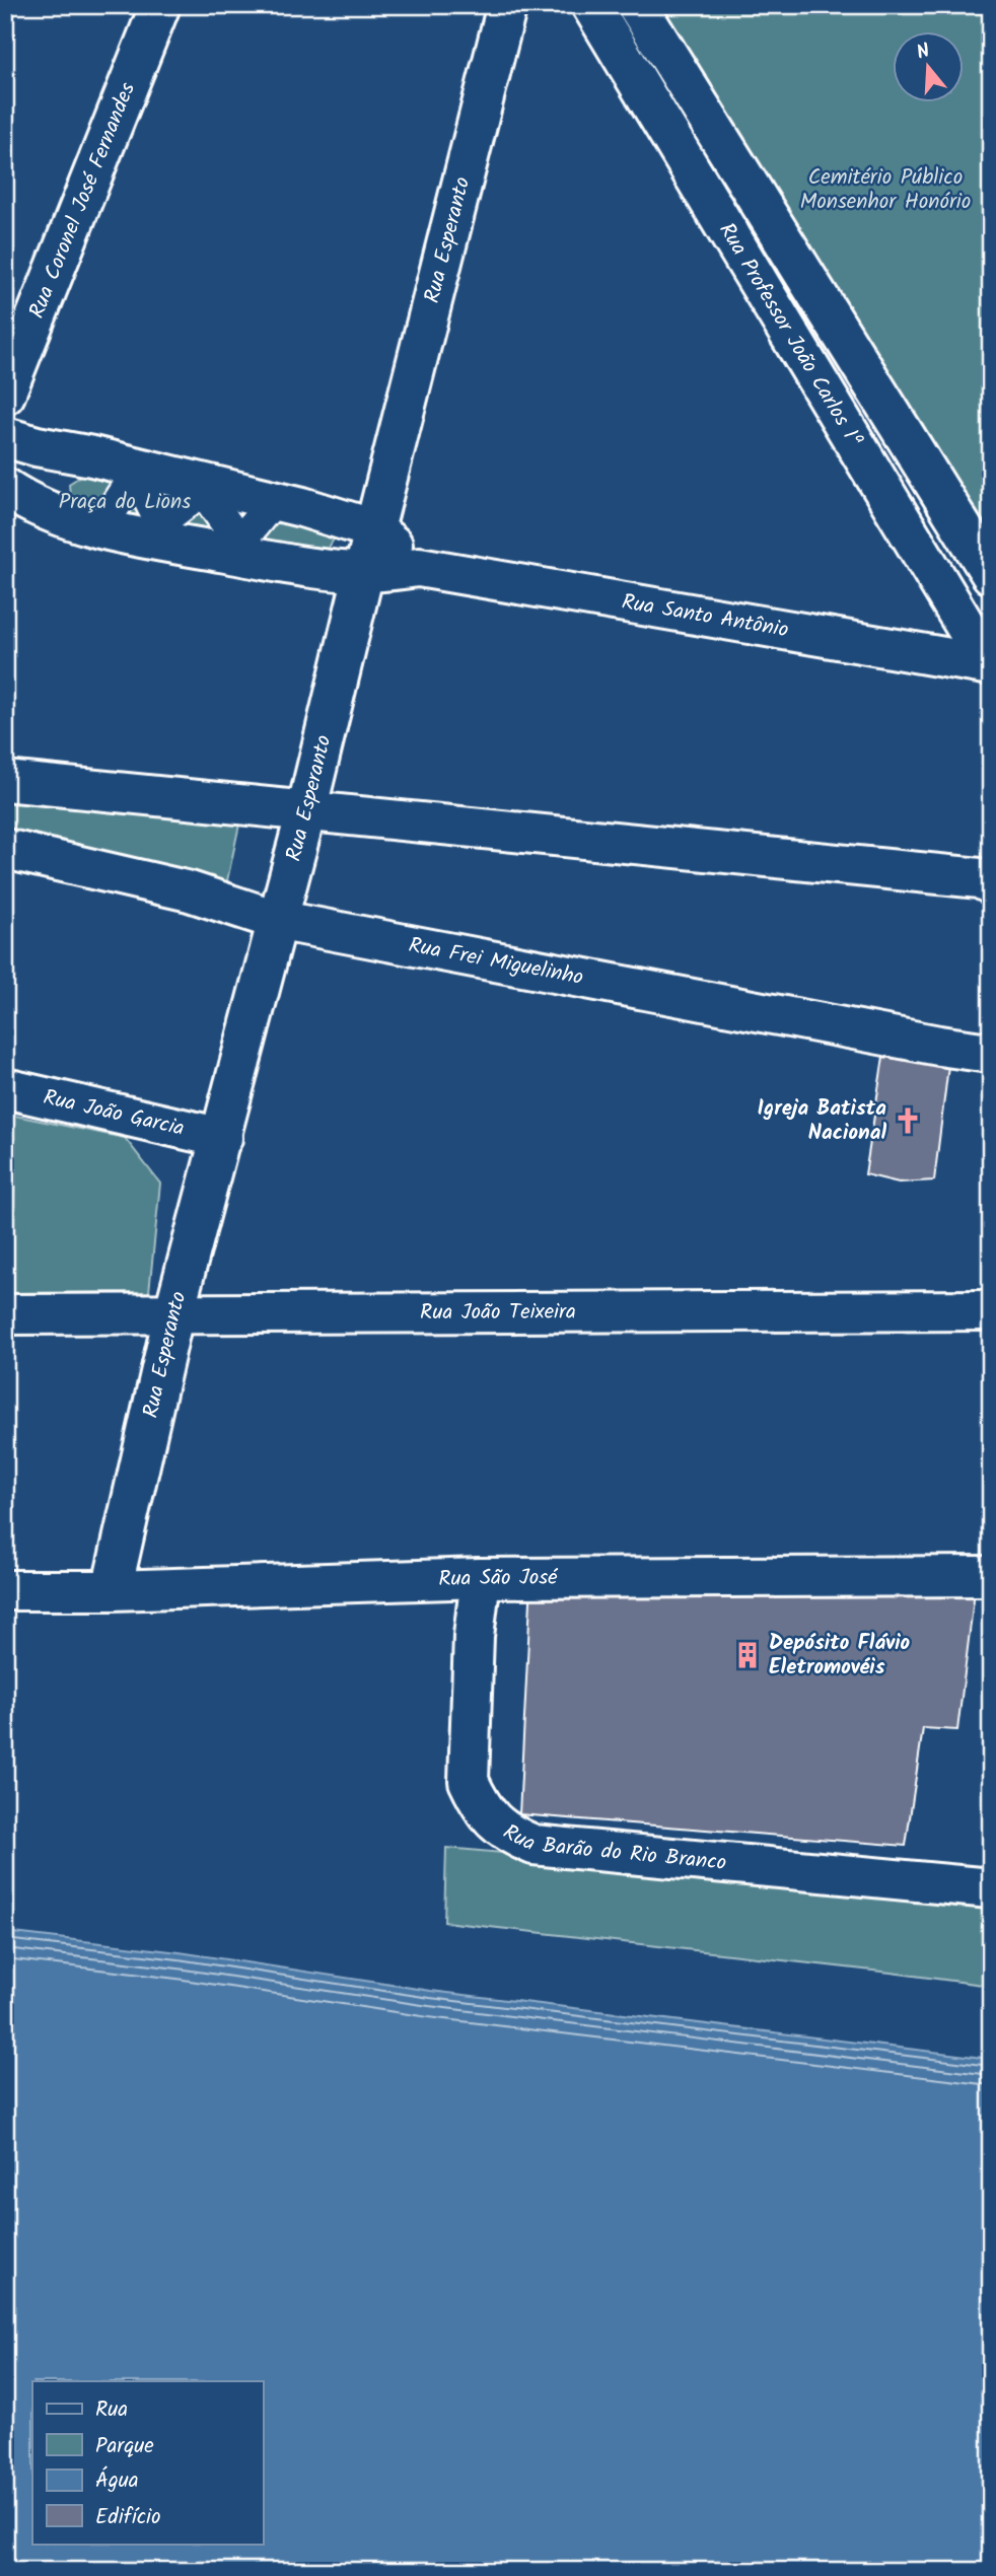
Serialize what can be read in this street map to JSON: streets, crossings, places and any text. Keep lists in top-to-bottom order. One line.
{"streets":{"street":["Rua Coronel José Fernandes","Rua Esperanto","Rua Professor João Carlos 1ª","Rua Santo Antônio","Rua Frei Miguelinho","Rua João Garcia","Rua João Teixeira","Rua São José","Rua Barão do Rio Branco"]},"crossings":[["Rua Esperanto","Rua Santo Antônio"],["Rua Esperanto","Rua Frei Miguelinho"],["Rua Esperanto","Rua João Garcia"],["Rua Esperanto","Rua João Teixeira"],["Rua Esperanto","Rua São José"],["Rua Professor João Carlos 1ª","Rua Santo Antônio"],["Rua São José","Rua Barão do Rio Branco"]],"parks":["Cemitério Público Monsenhor Honório","Praça do Lions"],"places":{"church":["Igreja Batista Nacional"],"building":["Depósito Flávio Eletromovéis"]},"legend":["Rua","Parque","Água","Edifício"],"north":"top"}
